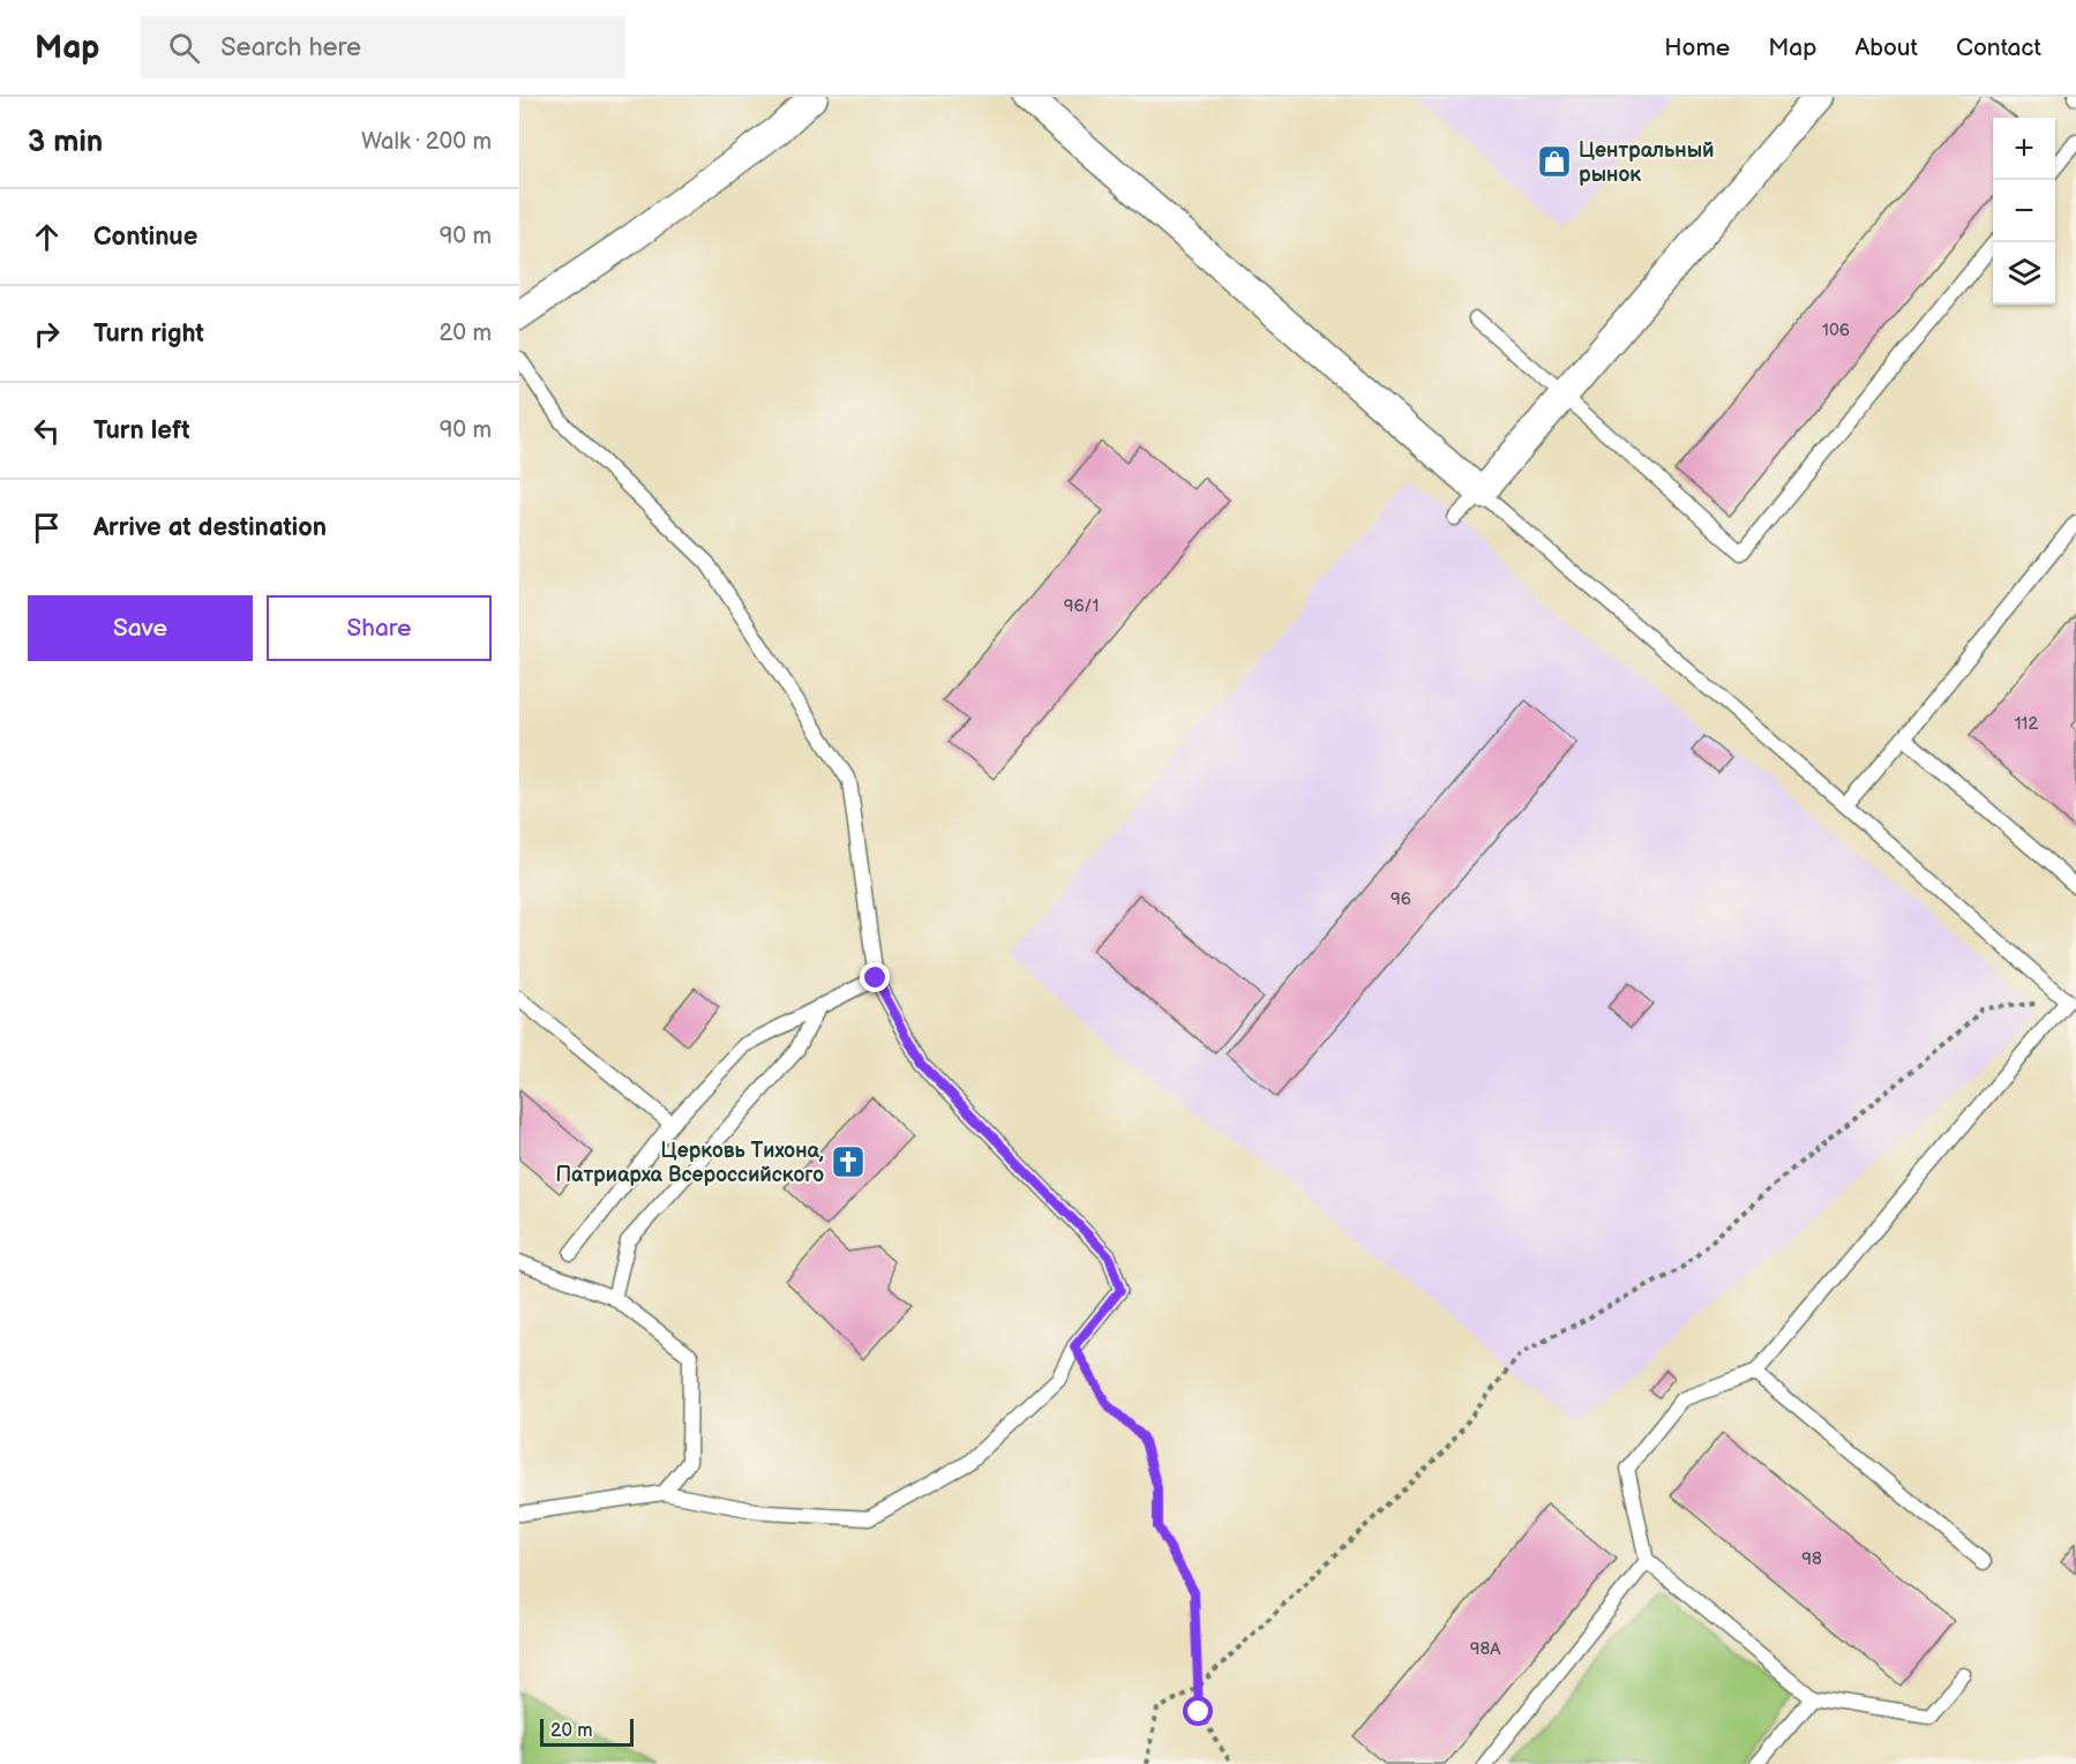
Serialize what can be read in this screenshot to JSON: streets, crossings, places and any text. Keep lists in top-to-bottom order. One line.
{"places":{"shop":["Центральный рынок"],"church":["Церковь Тихона, Патриарха Всероссийского"]},"house_numbers":["106","96/1","112","96","98","98А"],"scale_bar":"20 m","page":{"header":"Map","search":"Search here","nav":["Home","Map","About","Contact"],"heading":["3 min","Walk · 200 m"],"map_buttons":["+","−"],"list":[["Continue","90 m"],["Turn right","20 m"],["Turn left","90 m"],"Arrive at destination"],"buttons":["Save","Share"],"scale":"20 m"}}
